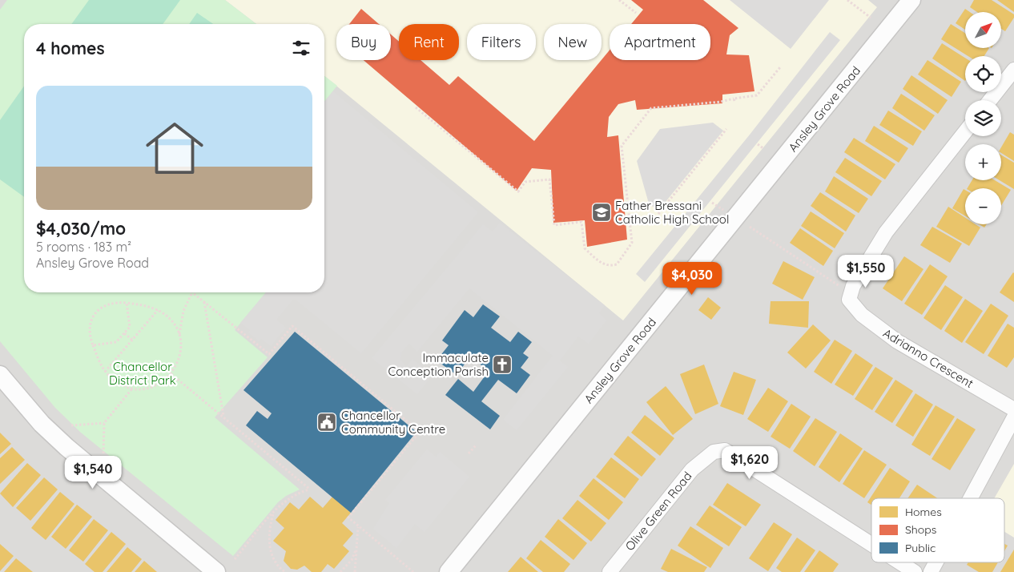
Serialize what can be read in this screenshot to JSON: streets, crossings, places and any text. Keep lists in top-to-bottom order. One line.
{"streets":{"street":["Ansley Grove Road","Adrianno Crescent","Olive Green Road"]},"parks":["Chancellor District Park"],"places":{"school or university":["Father Bressani Catholic High School"],"church":["Immaculate Conception Parish"],"public building":["Chancellor Community Centre"]},"legend":["Homes","Shops","Public"],"north":"top right","page":{"map_buttons":["+","−"],"chip":["Buy","Rent","Filters","New","Apartment"],"heading":"4 homes","list":[{"name":"$4,030/mo","note":"5 rooms · 183 m² · Ansley Grove Road"}],"price":["$1,550","$4,030","$1,620","$1,540"]}}
